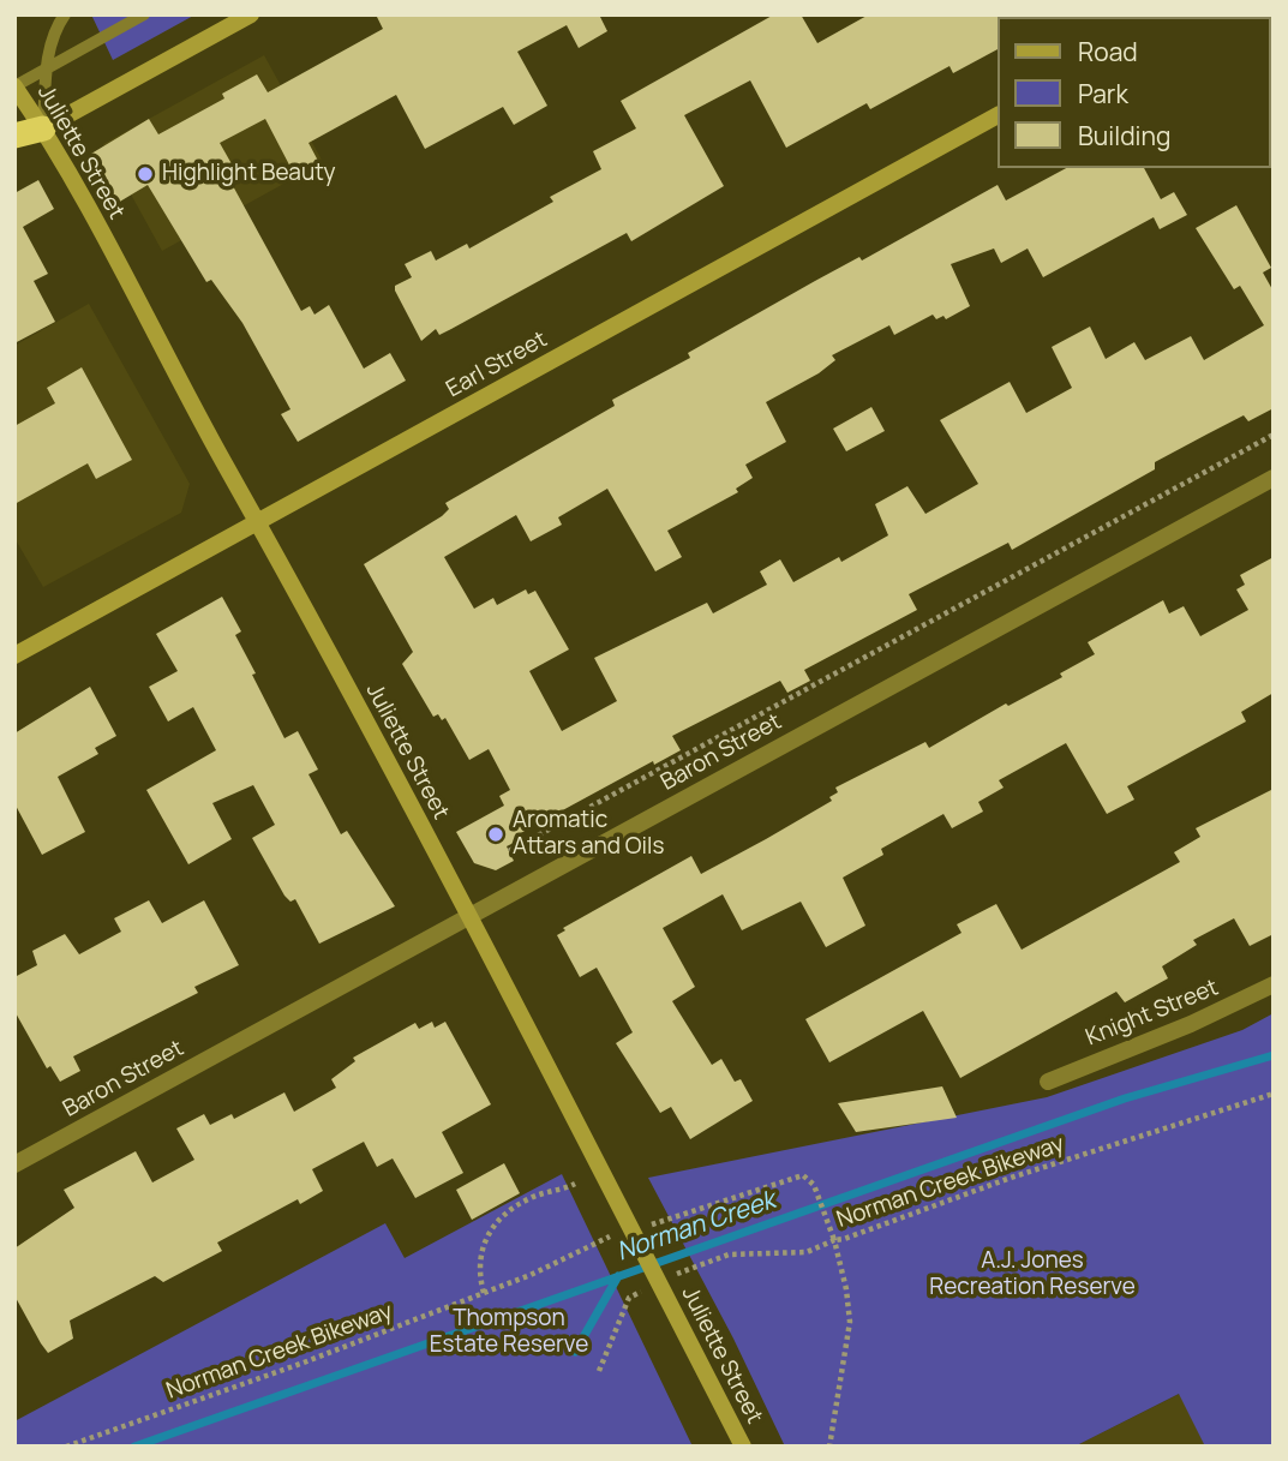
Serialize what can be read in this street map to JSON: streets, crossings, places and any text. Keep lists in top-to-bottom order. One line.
{"streets":{"main road":["Juliette Street","Earl Street"],"street":["Baron Street","Knight Street"],"path":["Norman Creek Bikeway"]},"crossings":[["Juliette Street","Earl Street"],["Juliette Street","Baron Street"]],"water":["Norman Creek"],"parks":["A.J. Jones Recreation Reserve","Thompson Estate Reserve"],"places":["Highlight Beauty","Aromatic Attars and Oils"],"legend":["Road","Park","Building"]}
